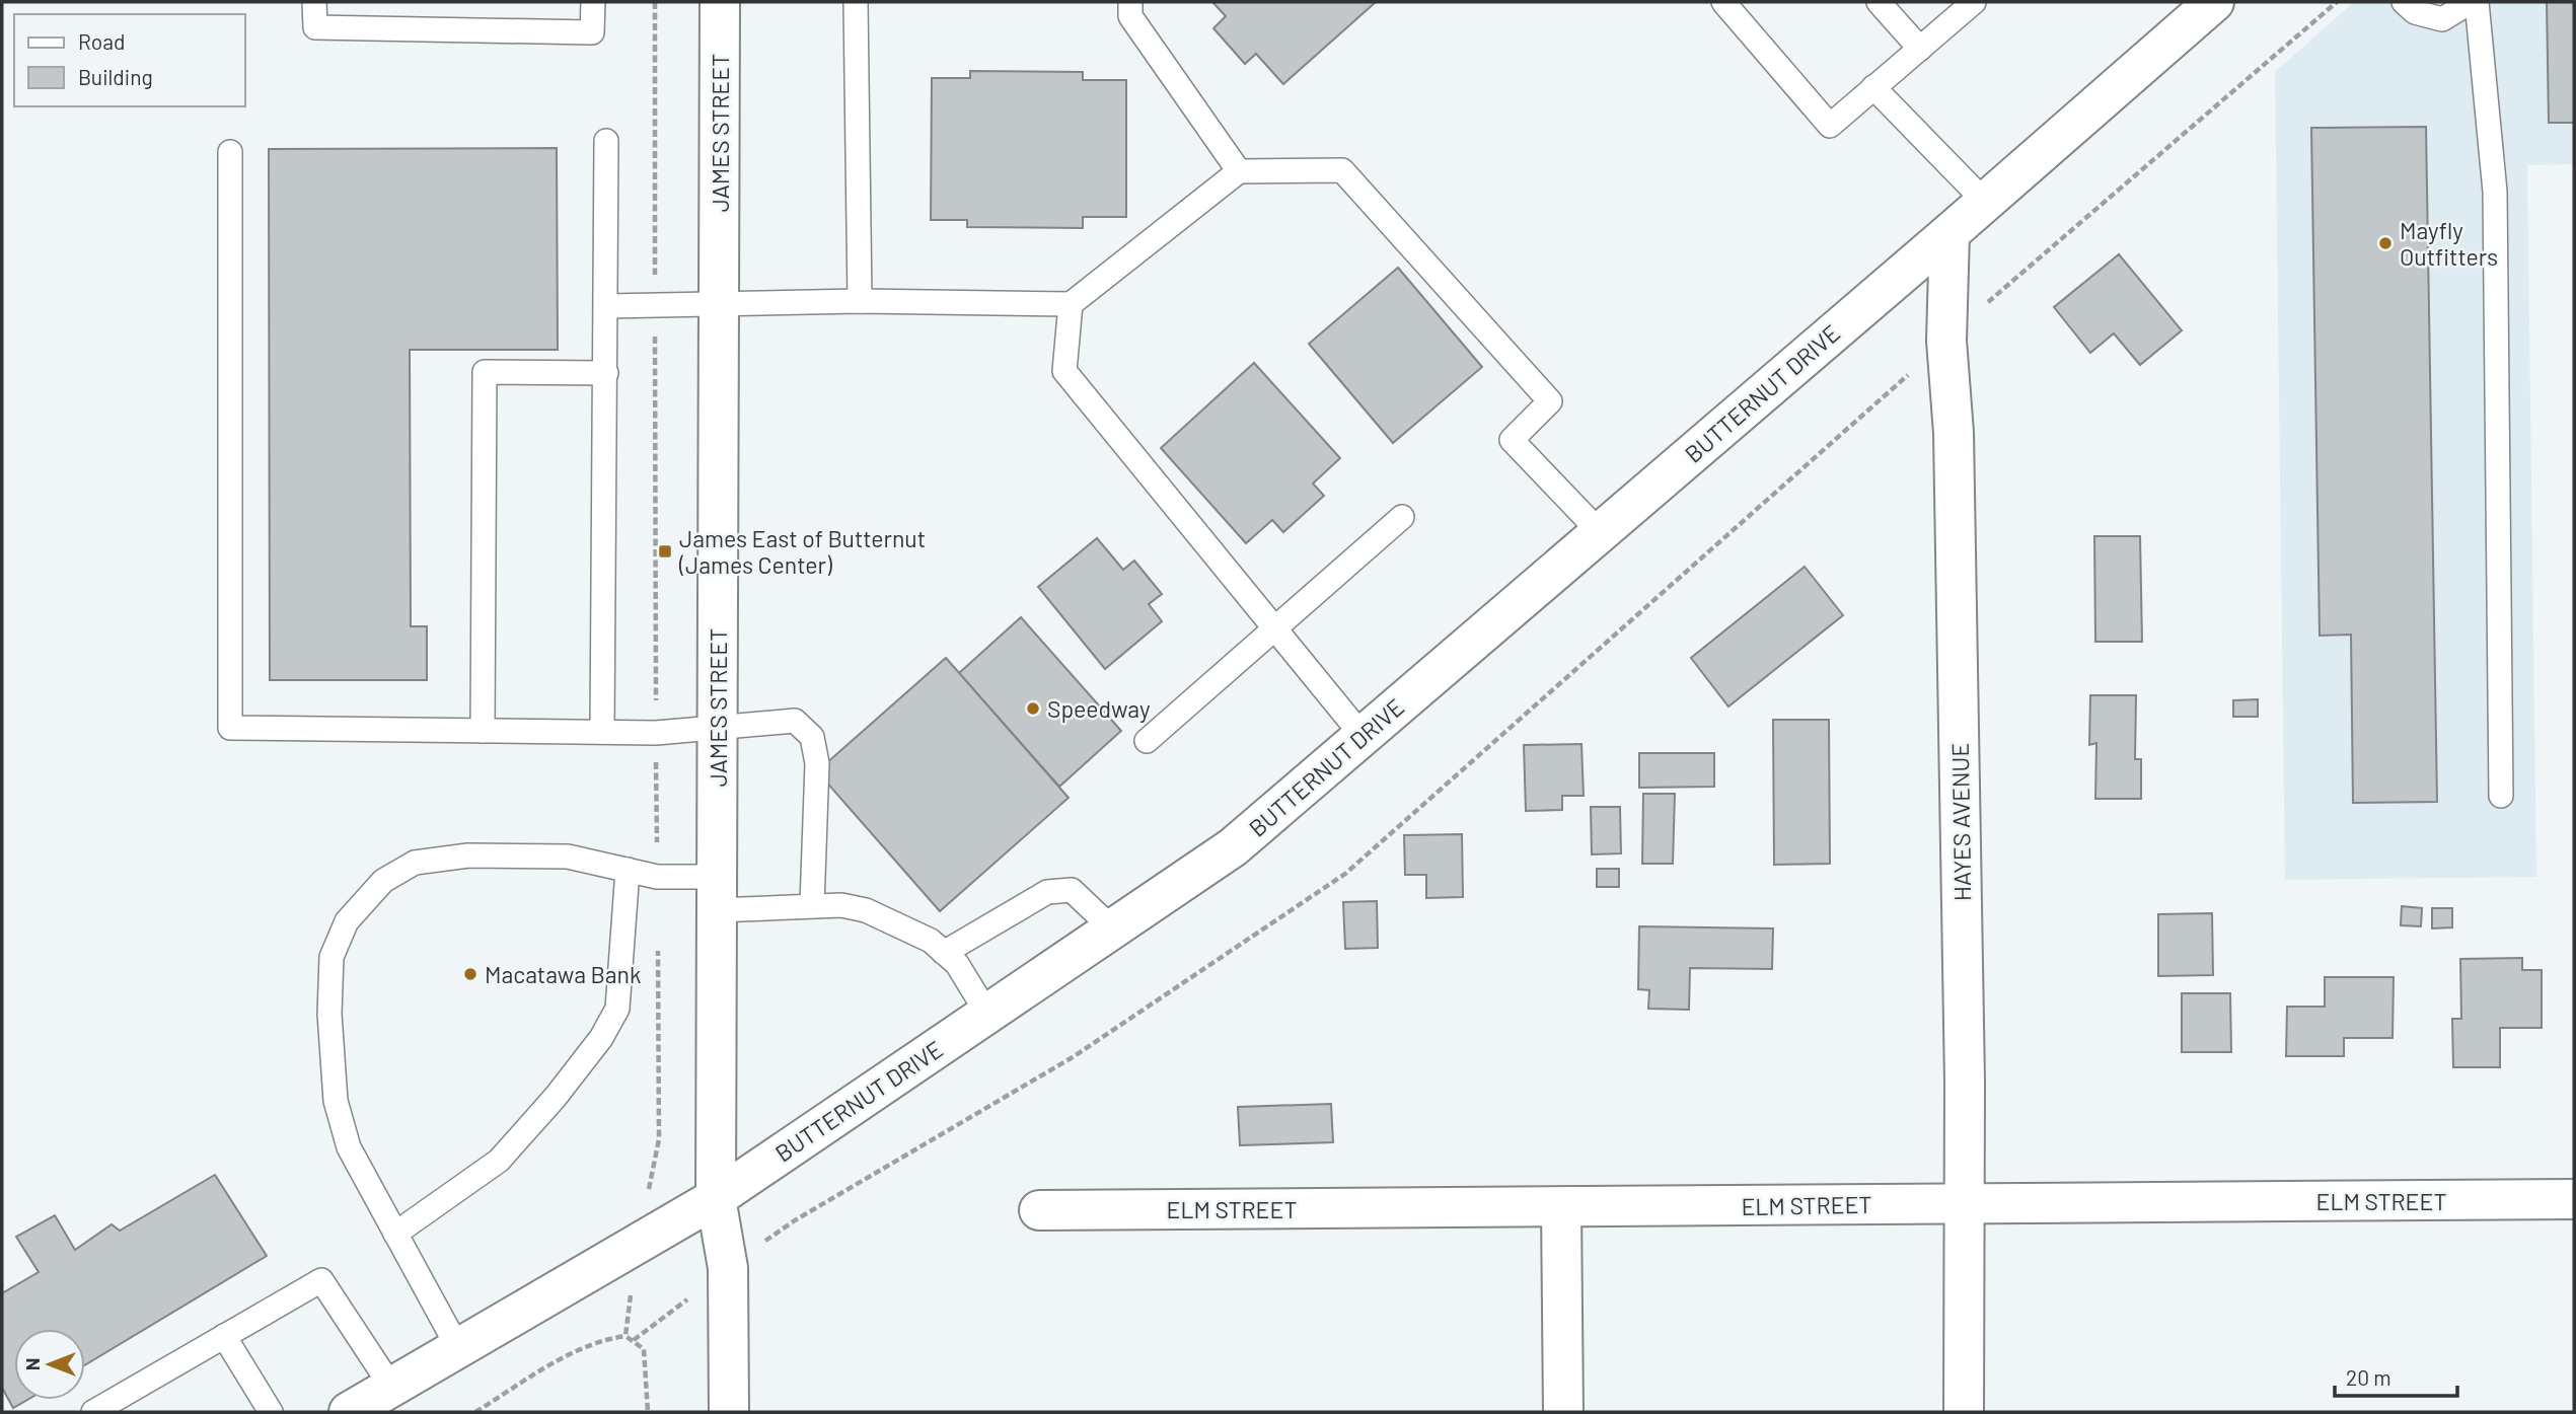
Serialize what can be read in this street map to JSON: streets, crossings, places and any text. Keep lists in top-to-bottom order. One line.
{"streets":{"street":["JAMES STREET","BUTTERNUT DRIVE","HAYES AVENUE","ELM STREET"]},"crossings":[["JAMES STREET","BUTTERNUT DRIVE"],["BUTTERNUT DRIVE","HAYES AVENUE"],["HAYES AVENUE","ELM STREET"]],"places":{"other":["Mayfly Outfitters","Speedway","Macatawa Bank"],"transit":["James East of Butternut (James Center)"]},"legend":["Road","Building"],"scale_bar":"20 m","north":"left"}
